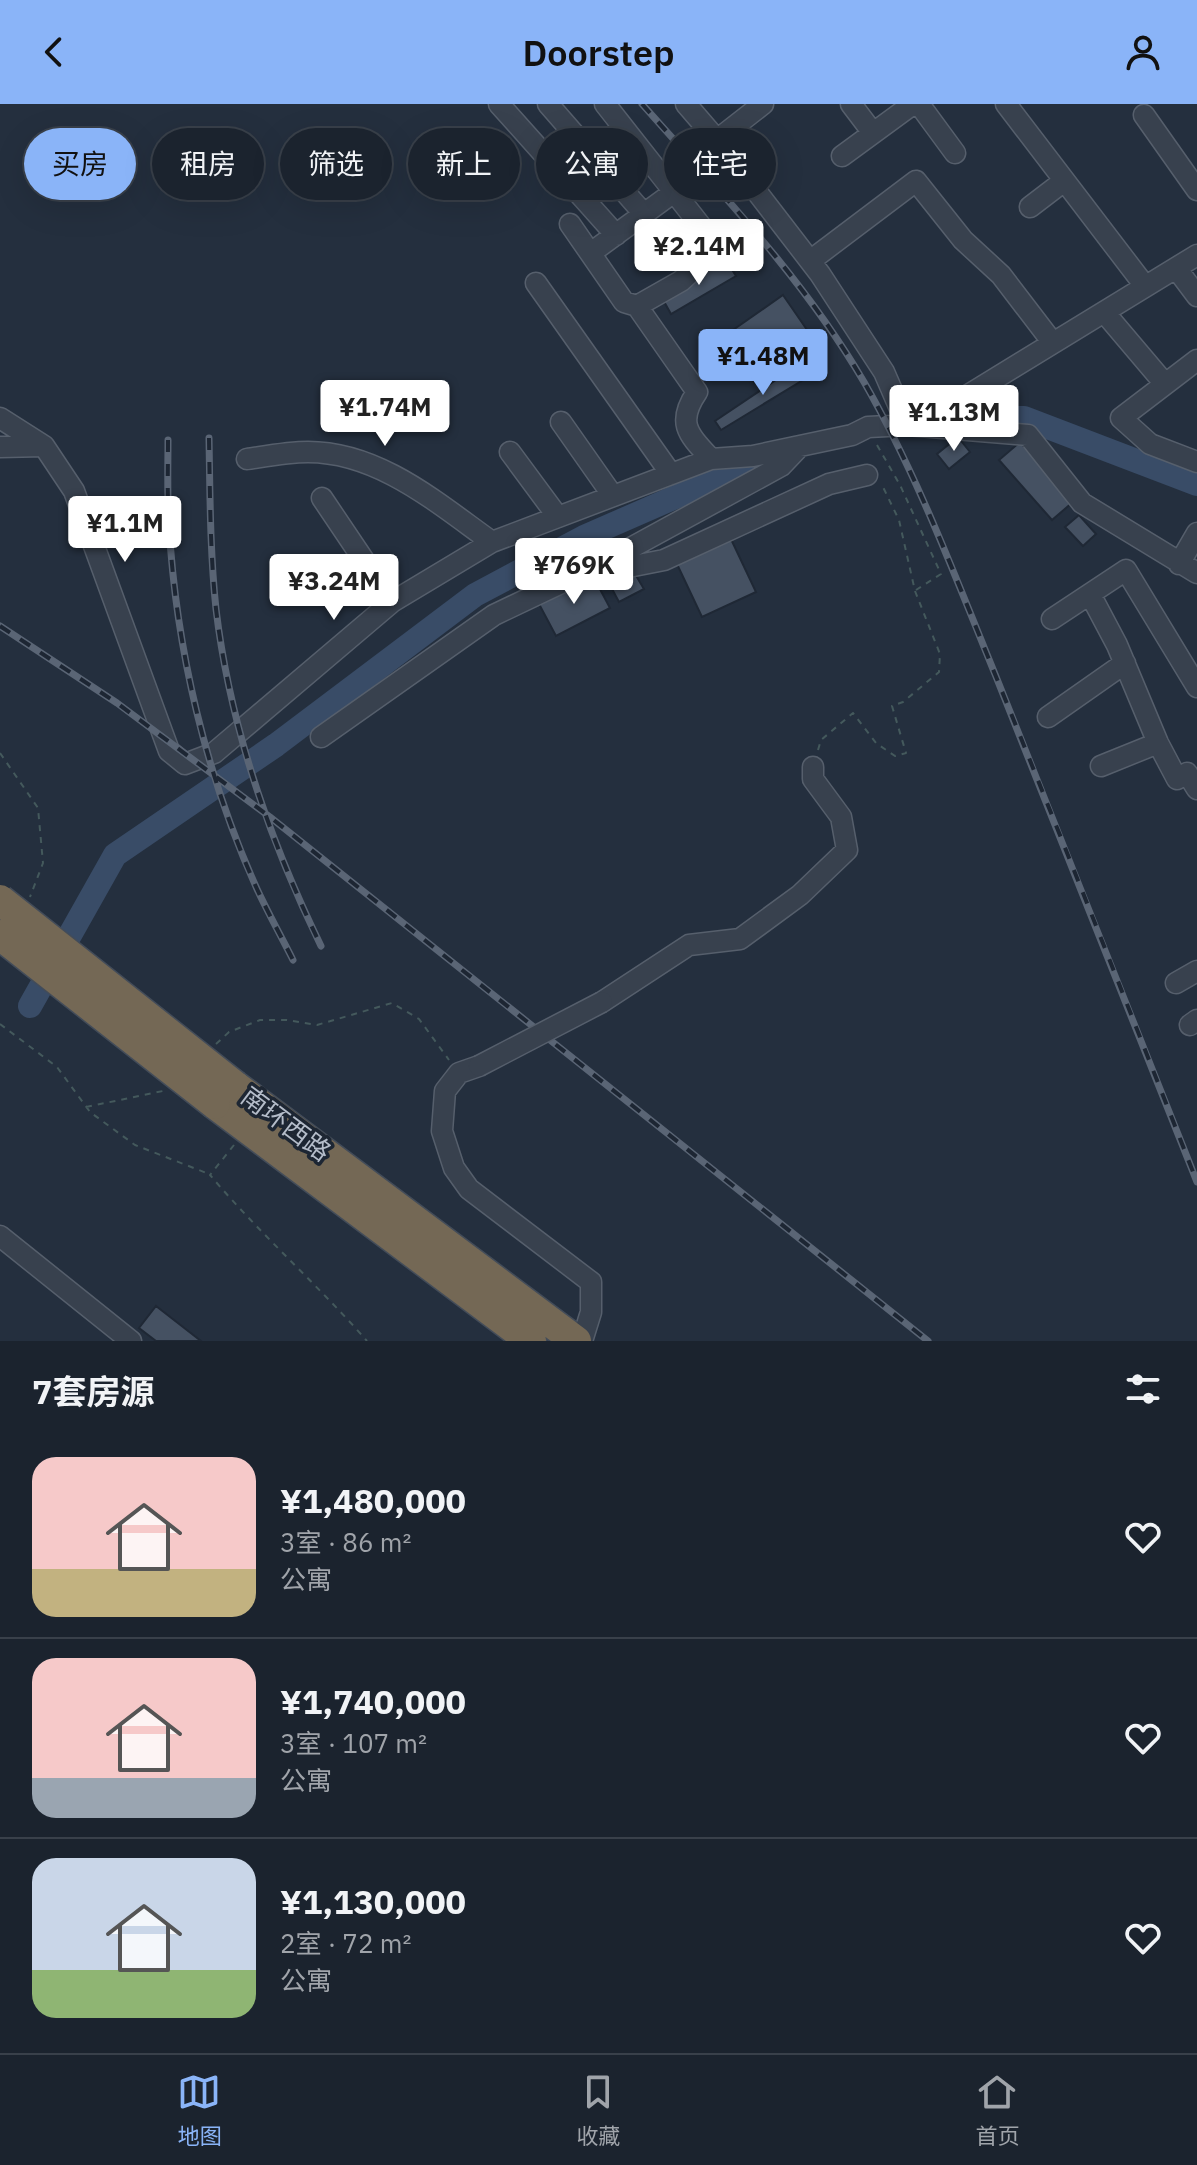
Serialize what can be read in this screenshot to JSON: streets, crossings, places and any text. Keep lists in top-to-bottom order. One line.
{"streets":{"highway":["南环西路"]},"page":{"header":"Doorstep","chip":["买房","租房","筛选","新上","公寓","住宅"],"price":["¥2.14M","¥1.48M","¥1.74M","¥1.13M","¥1.1M","¥769K","¥3.24M"],"heading":"7套房源","list":[{"name":"¥1,480,000","note":"3室 · 86 m² · 公寓"},{"name":"¥1,740,000","note":"3室 · 107 m² · 公寓"},{"name":"¥1,130,000","note":"2室 · 72 m² · 公寓"}],"tabs":["地图","收藏","首页"]}}
